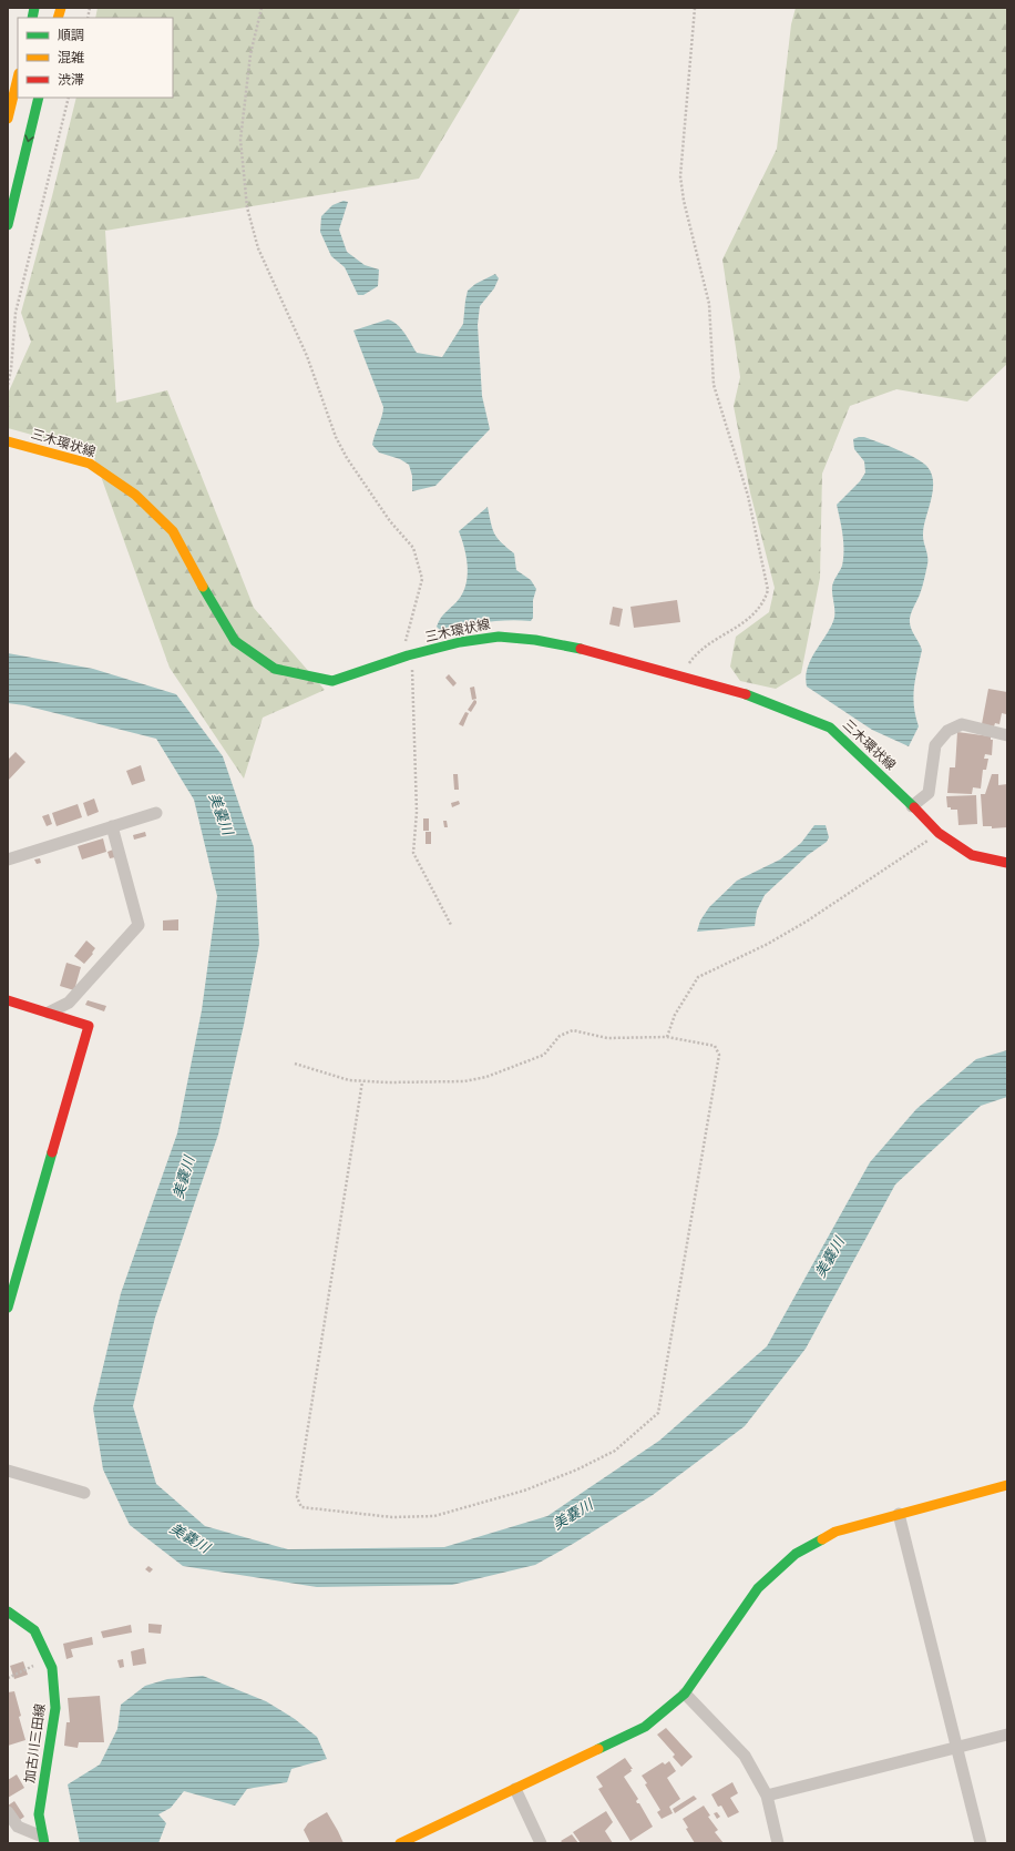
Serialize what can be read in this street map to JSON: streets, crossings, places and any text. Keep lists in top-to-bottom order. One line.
{"streets":{"main road":["三木環状線","加古川三田線"]},"water":["美嚢川"],"legend":["順調","混雑","渋滞"]}
